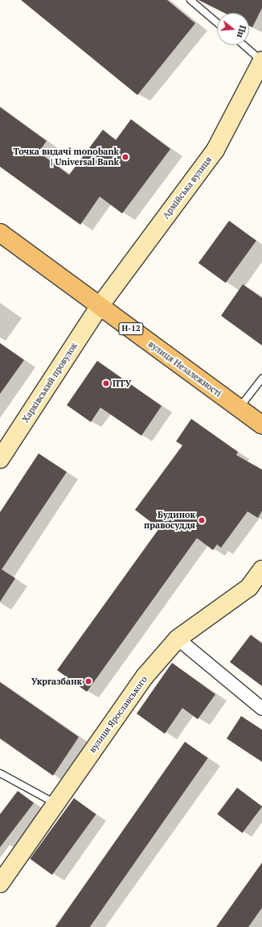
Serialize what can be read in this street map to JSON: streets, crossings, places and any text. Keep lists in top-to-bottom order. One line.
{"streets":{"main road":["Н-12","вулиця Незалежності"],"street":["Армійська вулиця","Харківський провулок","вулиця Ярославського"]},"crossings":[["Армійська вулиця","вулиця Незалежності"],["Армійська вулиця","Харківський провулок"],["вулиця Незалежності","Харківський провулок"]],"places":["Точка видачі monobank | Universal Bank","ПТУ","Будинок правосуддя","Укргазбанк"],"north":"right"}
